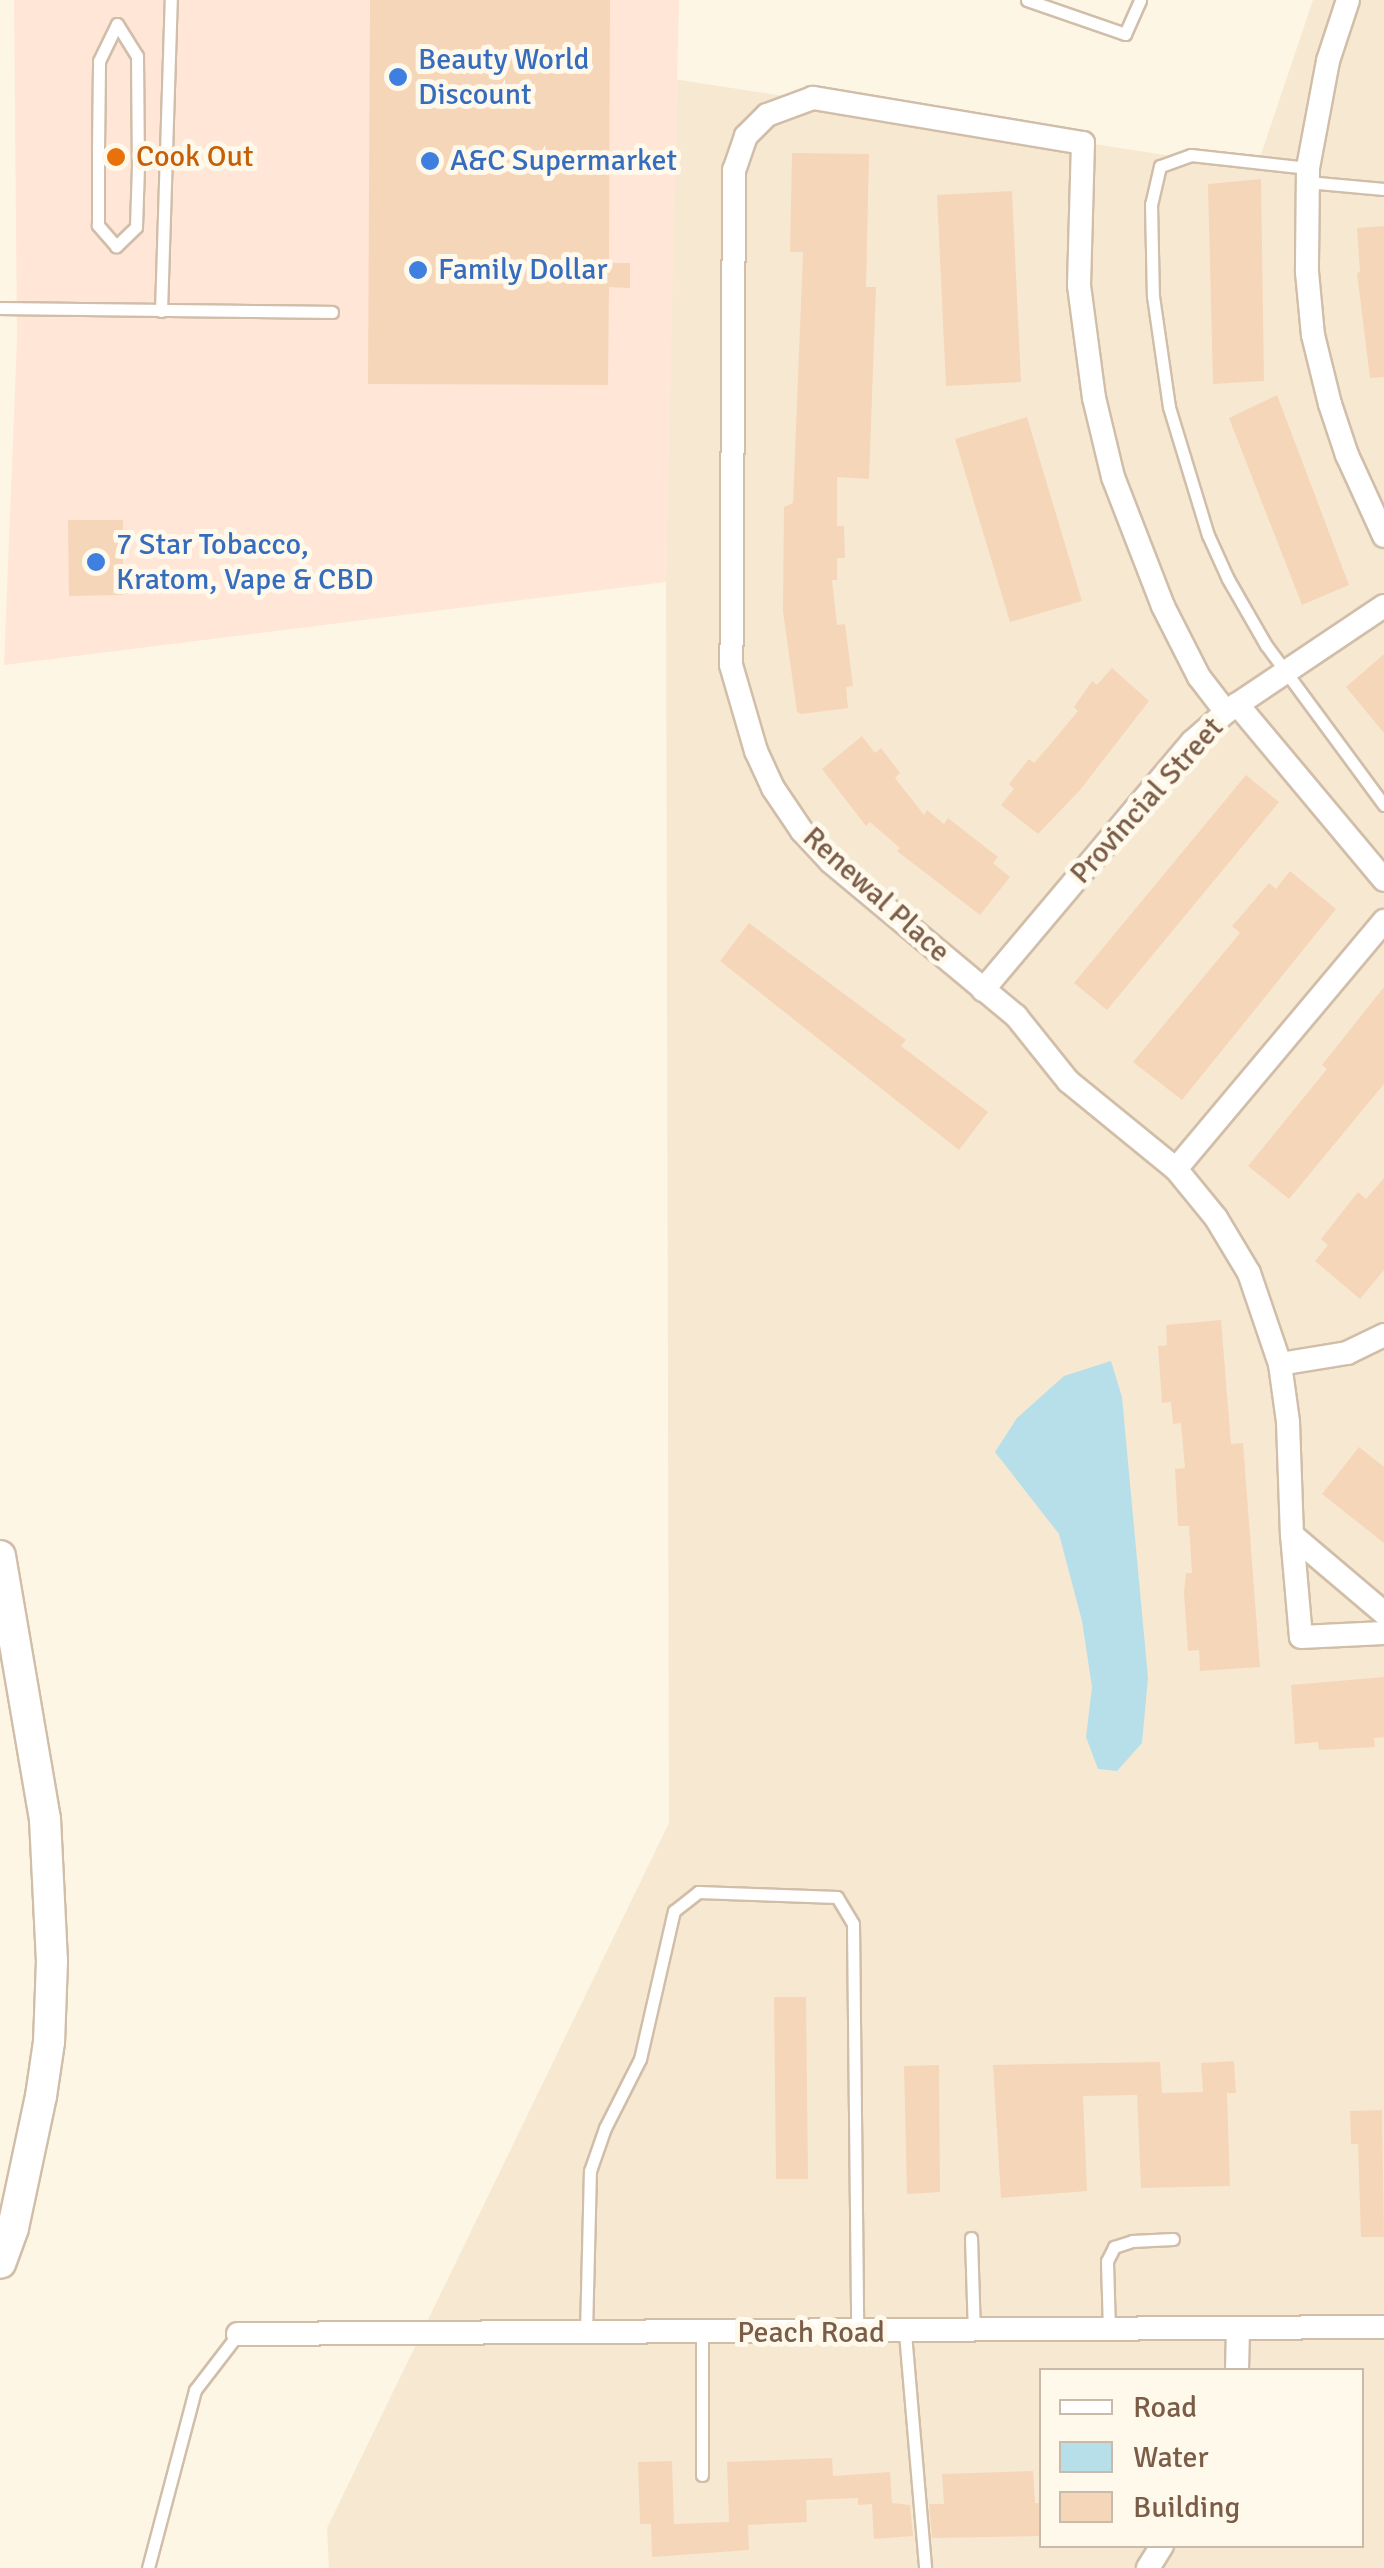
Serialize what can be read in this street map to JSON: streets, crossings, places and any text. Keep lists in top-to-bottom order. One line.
{"streets":{"street":["Provincial Street","Renewal Place","Peach Road"]},"crossings":[["Provincial Street","Renewal Place"]],"places":["Beauty World Discount","Cook Out","A&C Supermarket","Family Dollar","7 Star Tobacco, Kratom, Vape & CBD"],"legend":["Road","Water","Building"]}
